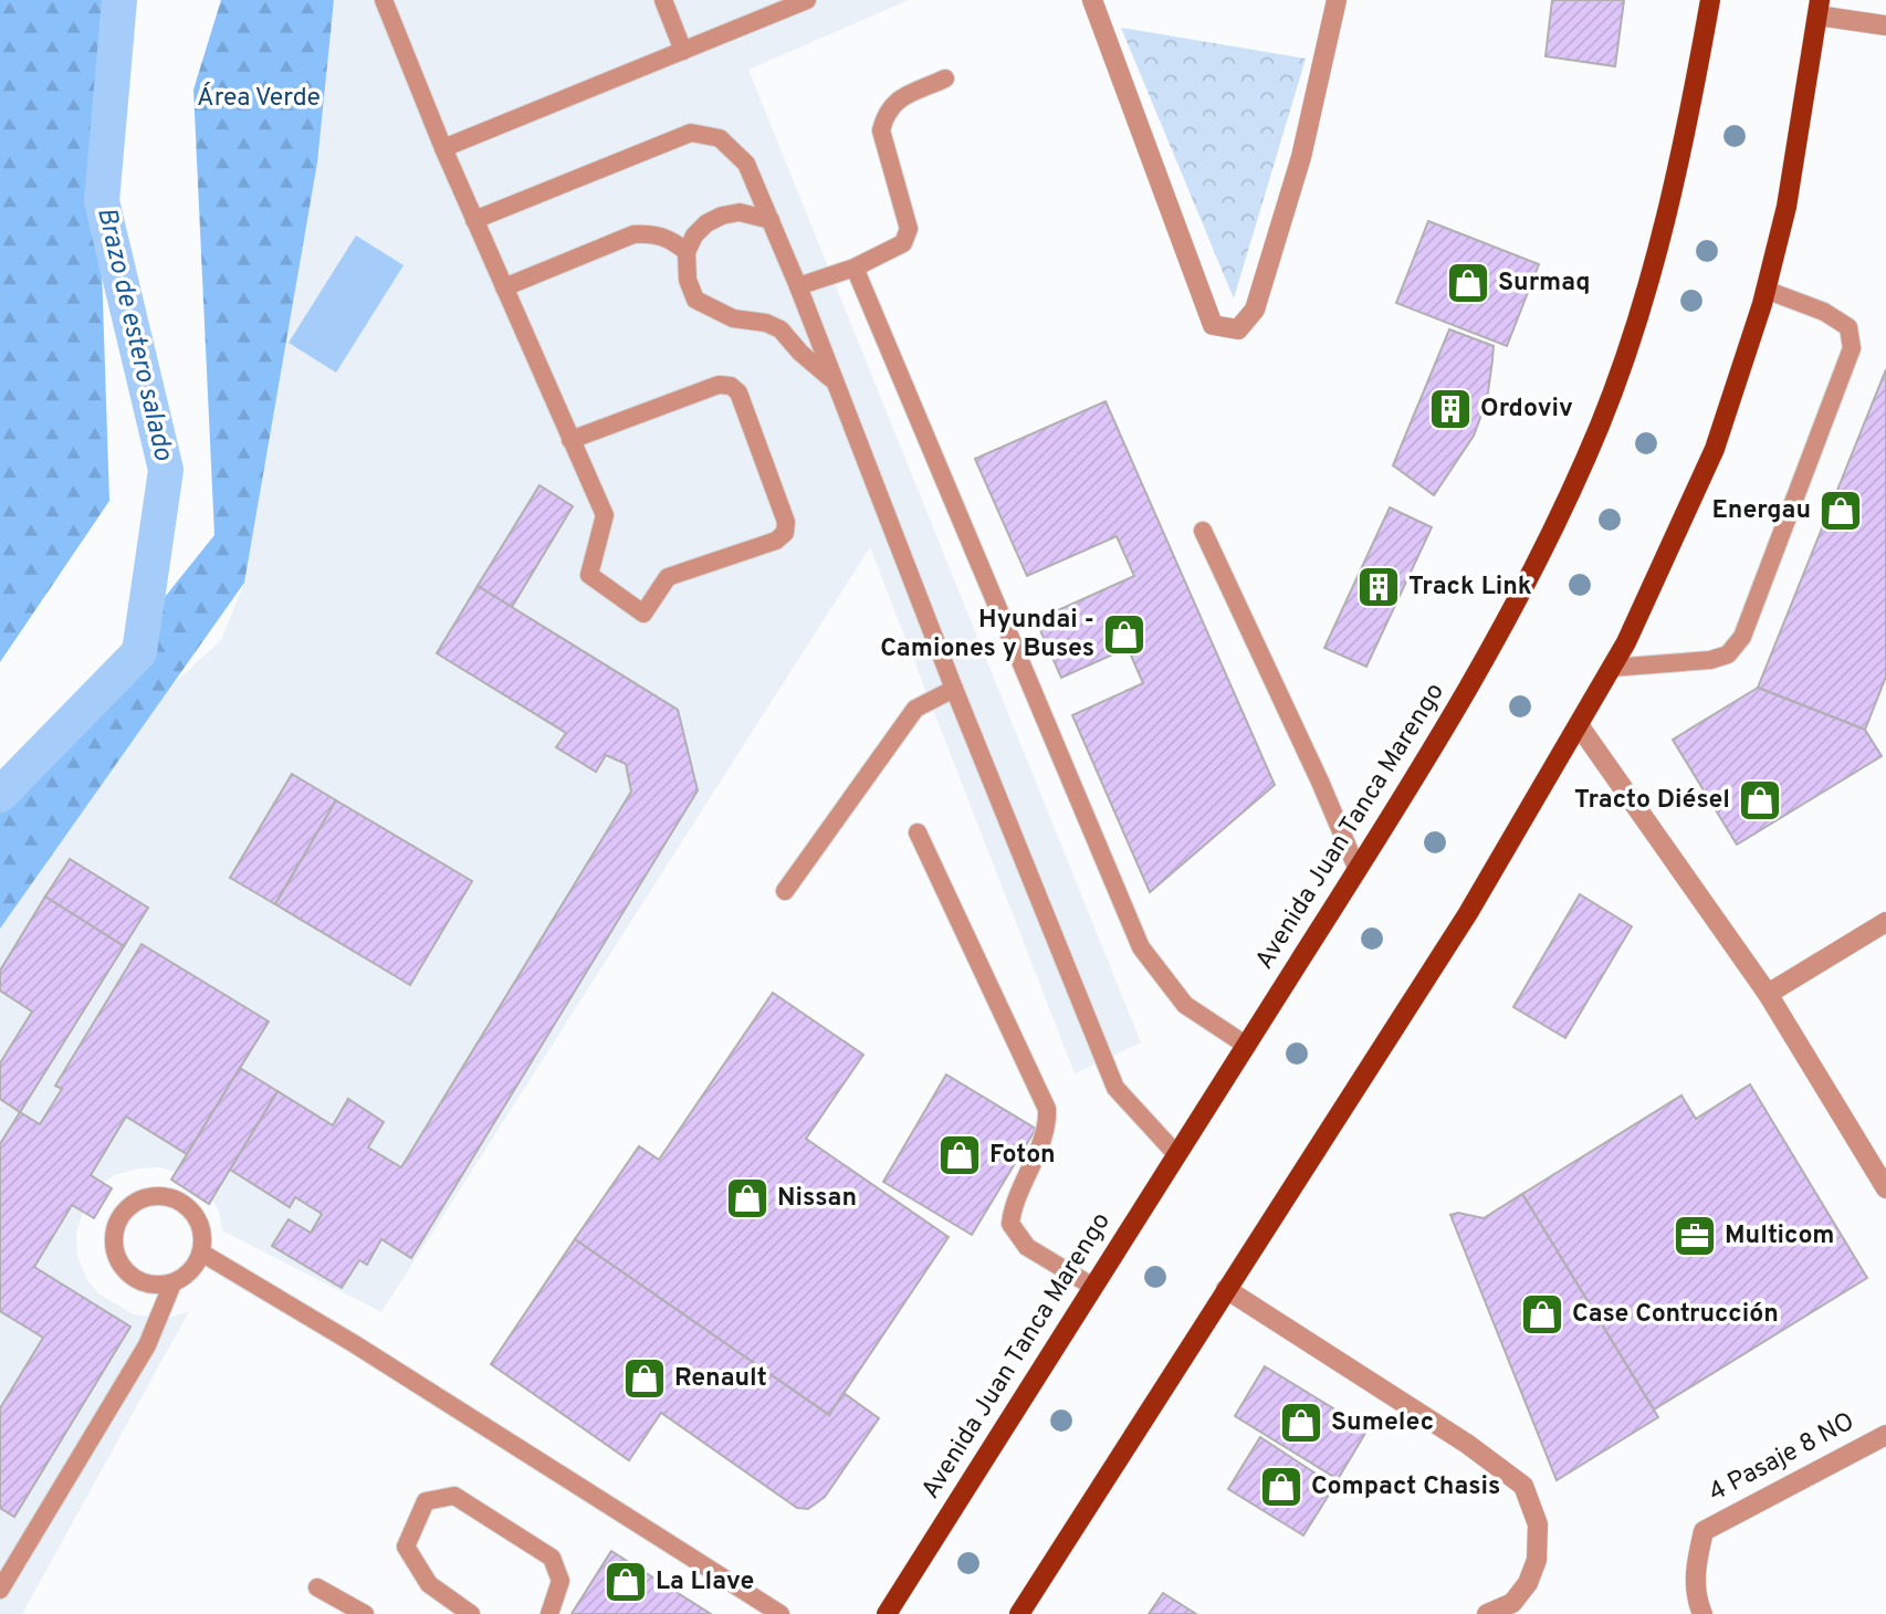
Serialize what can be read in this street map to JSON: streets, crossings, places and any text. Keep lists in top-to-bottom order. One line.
{"streets":{"main road":["Avenida Juan Tanca Marengo"],"street":["4 Pasaje 8 NO"]},"water":["Brazo de estero salado"],"parks":["Área Verde"],"places":{"shop":["Surmaq","Energau","Hyundai - Camiones y Buses","Tracto Diésel","Foton","Nissan","Case Contrucción","Renault","Sumelec","Compact Chasis","La Llave"],"building":["Ordoviv","Track Link"],"office":["Multicom"]}}
